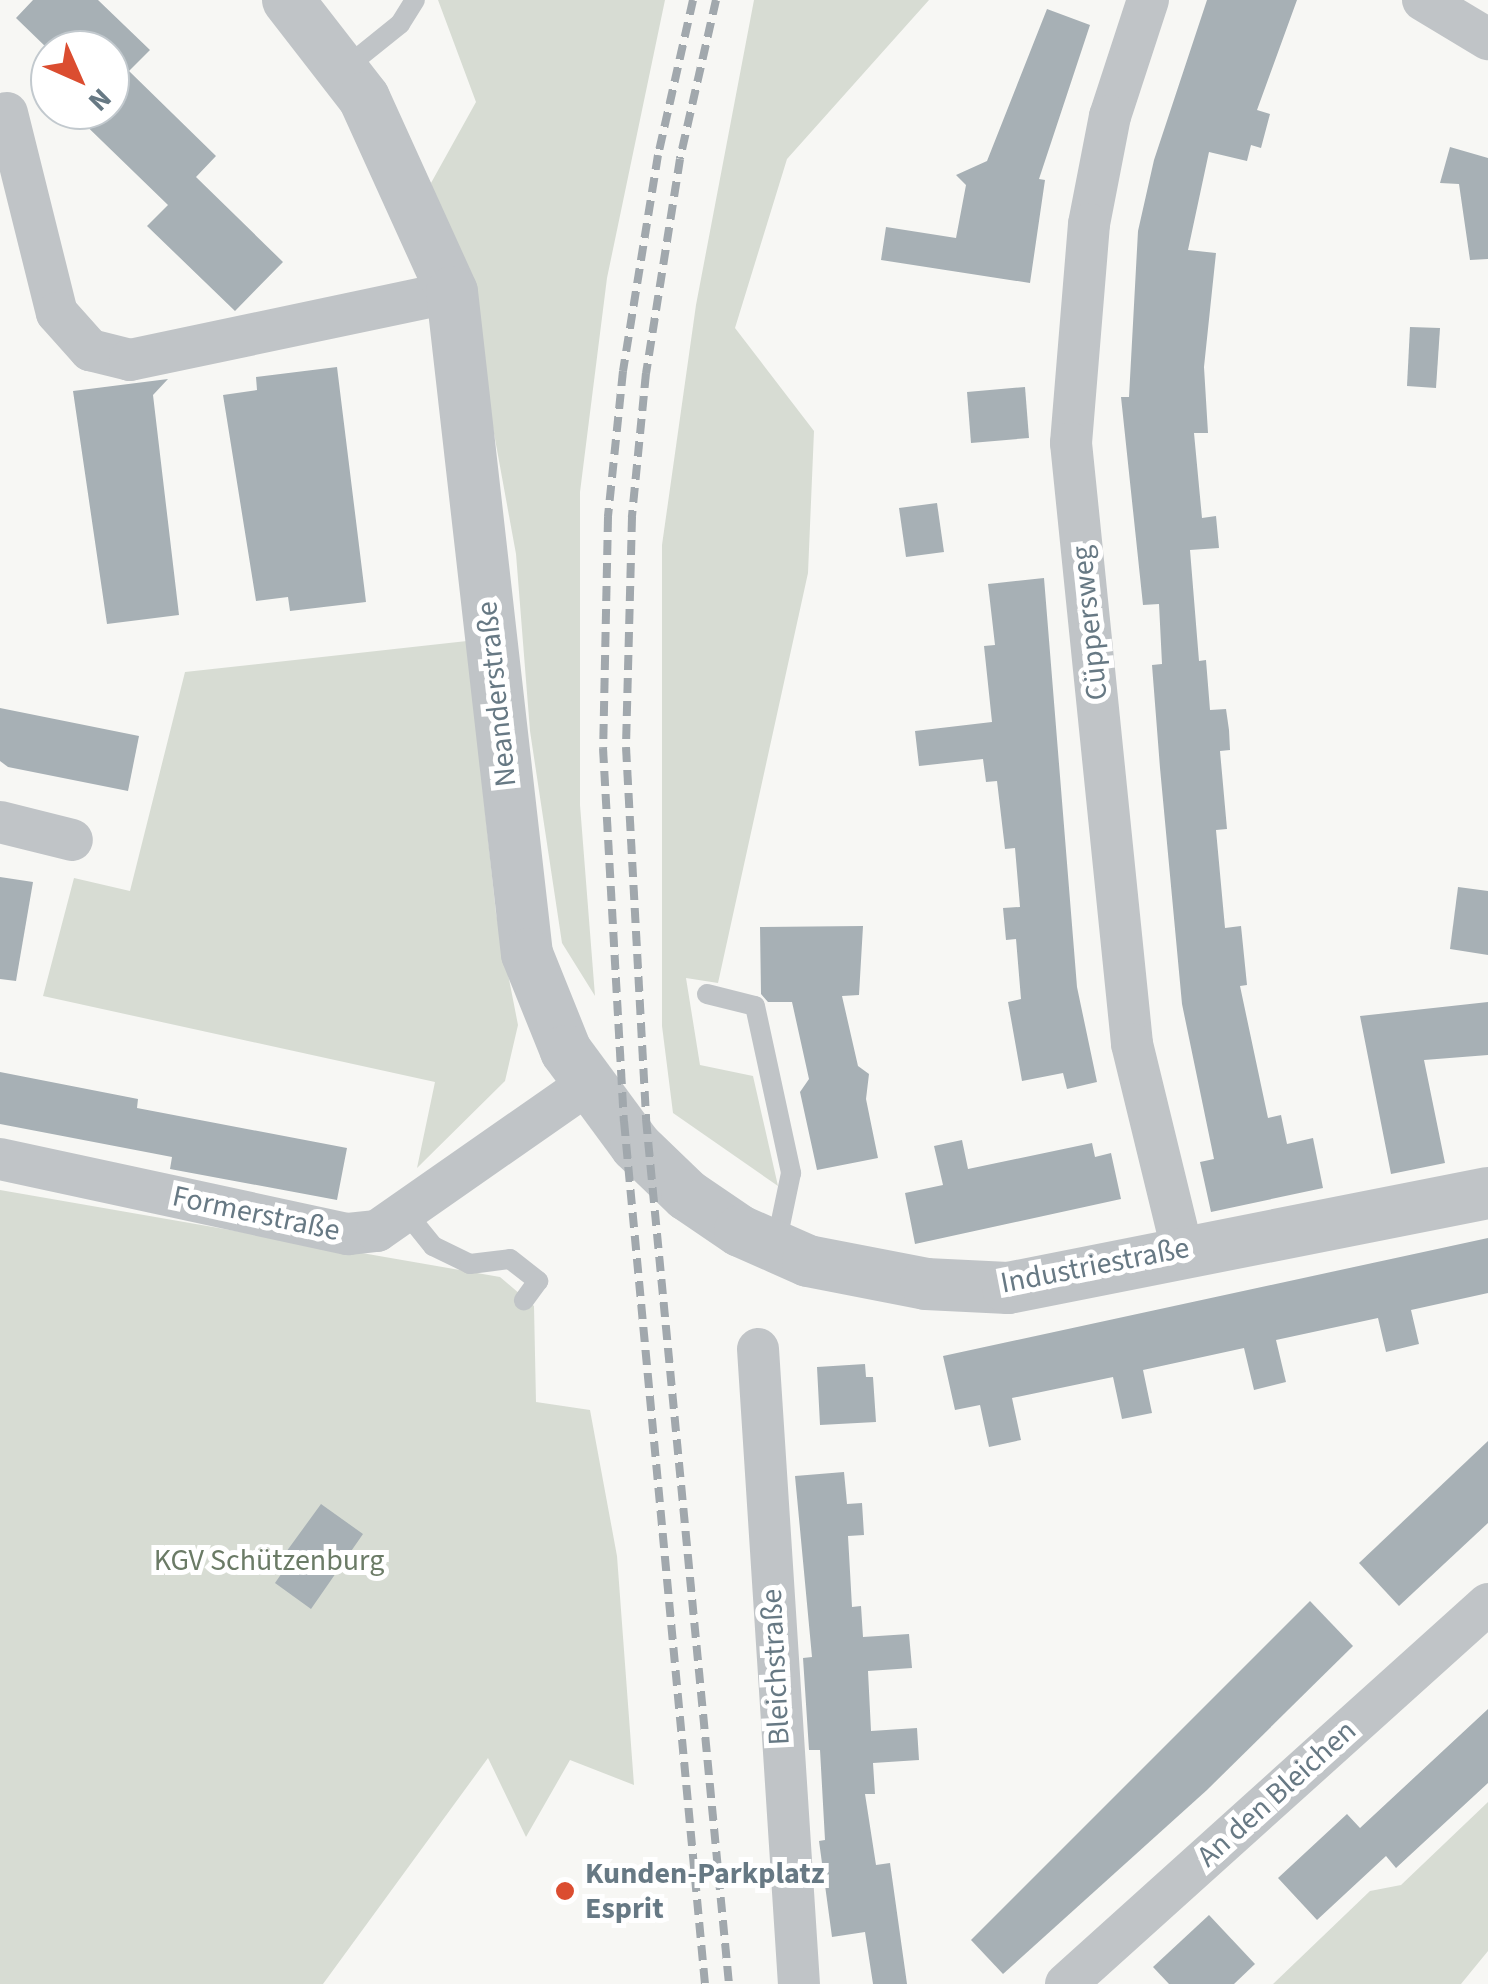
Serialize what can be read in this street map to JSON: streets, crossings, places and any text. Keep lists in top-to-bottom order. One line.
{"streets":{"street":["Cüppersweg","Neanderstraße","Formerstraße","Industriestraße","Bleichstraße","An den Bleichen"]},"crossings":[["Cüppersweg","Industriestraße"],["Neanderstraße","Formerstraße"],["Neanderstraße","Industriestraße"],["Formerstraße","Industriestraße"]],"parks":["KGV Schützenburg"],"places":["Kunden-Parkplatz Esprit"],"north":"bottom right"}
